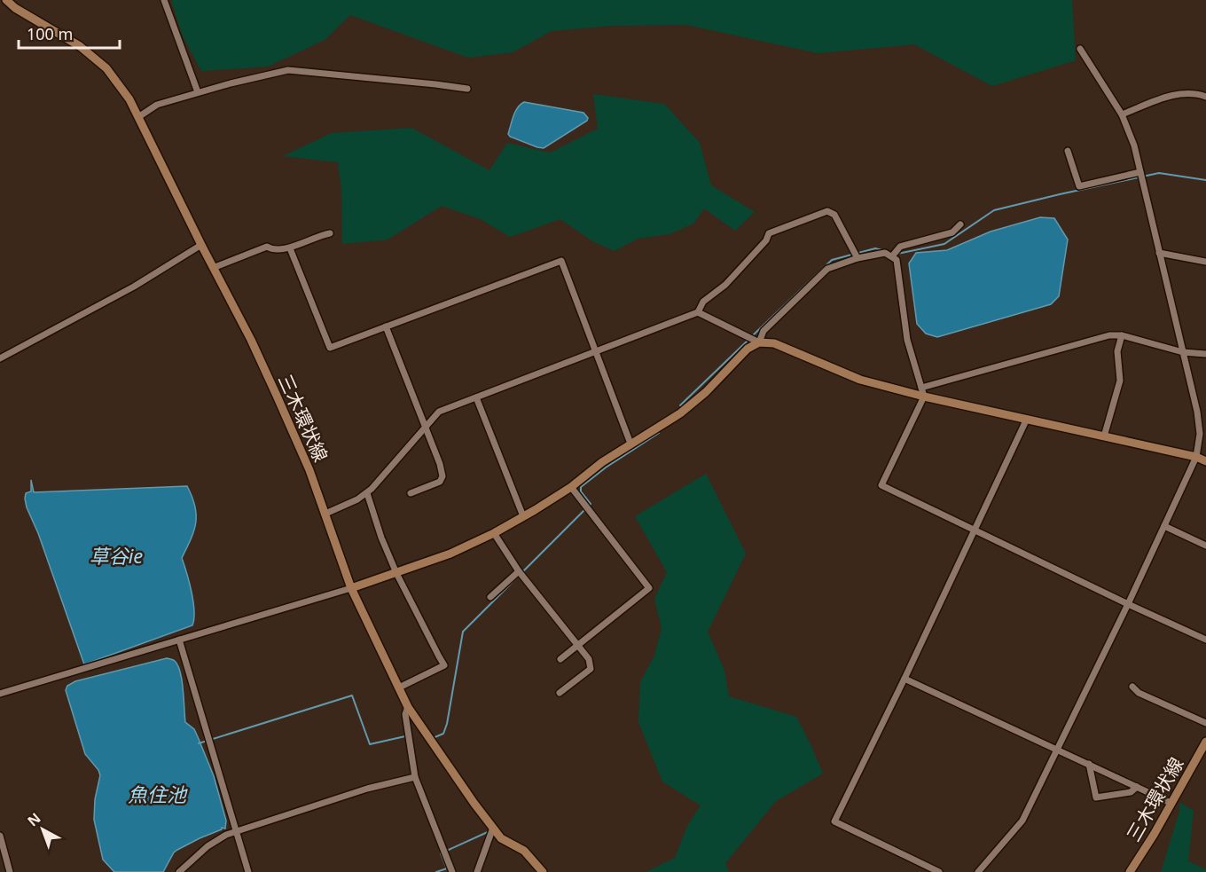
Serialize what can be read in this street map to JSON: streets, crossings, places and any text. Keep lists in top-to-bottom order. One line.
{"streets":{"main road":["三木環状線"]},"water":["草谷ie","魚住池"],"scale_bar":"100 m","north":"top left"}
